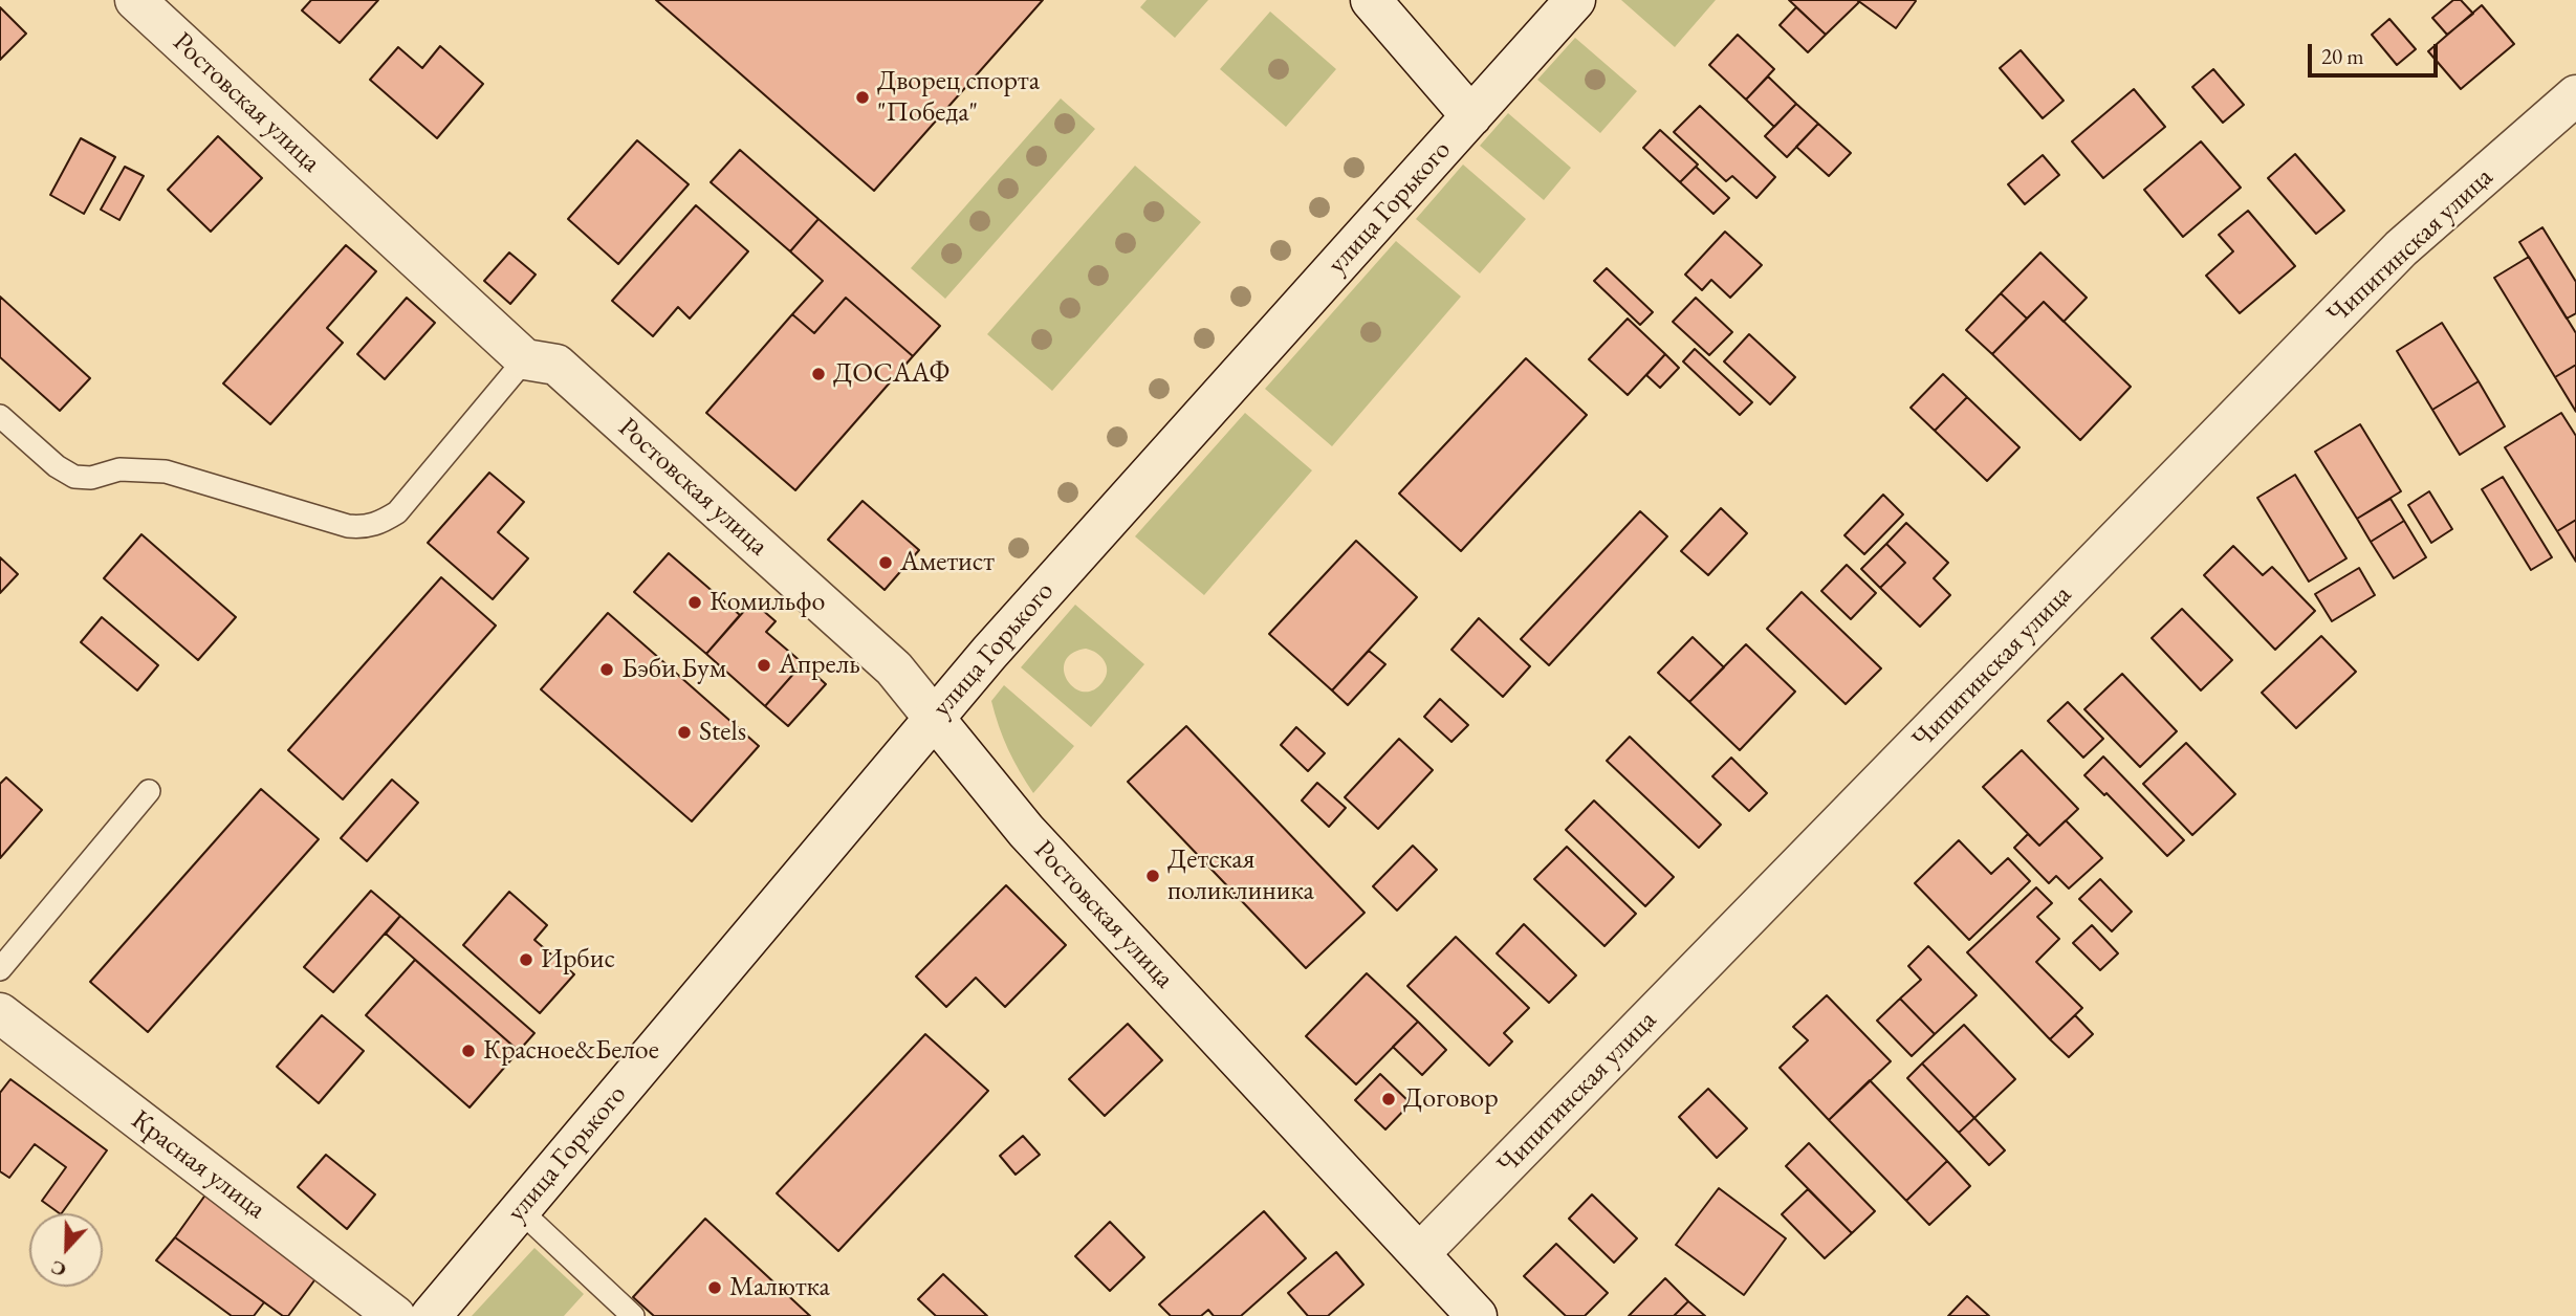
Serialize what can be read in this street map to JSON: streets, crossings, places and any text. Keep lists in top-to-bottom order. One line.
{"streets":{"street":["Ростовская улица","улица Горького","Чипигинская улица","Красная улица"]},"crossings":[["Ростовская улица","улица Горького"],["Ростовская улица","Чипигинская улица"]],"places":["Дворец спорта \"Победа\"","ДОСААФ","Аметист","Комильфо","Апрель","Бэби Бум","Stels","Детская поликлиника","Ирбис","Красное&Белое","Договор","Малютка"],"scale_bar":"20 m","north":"bottom"}
